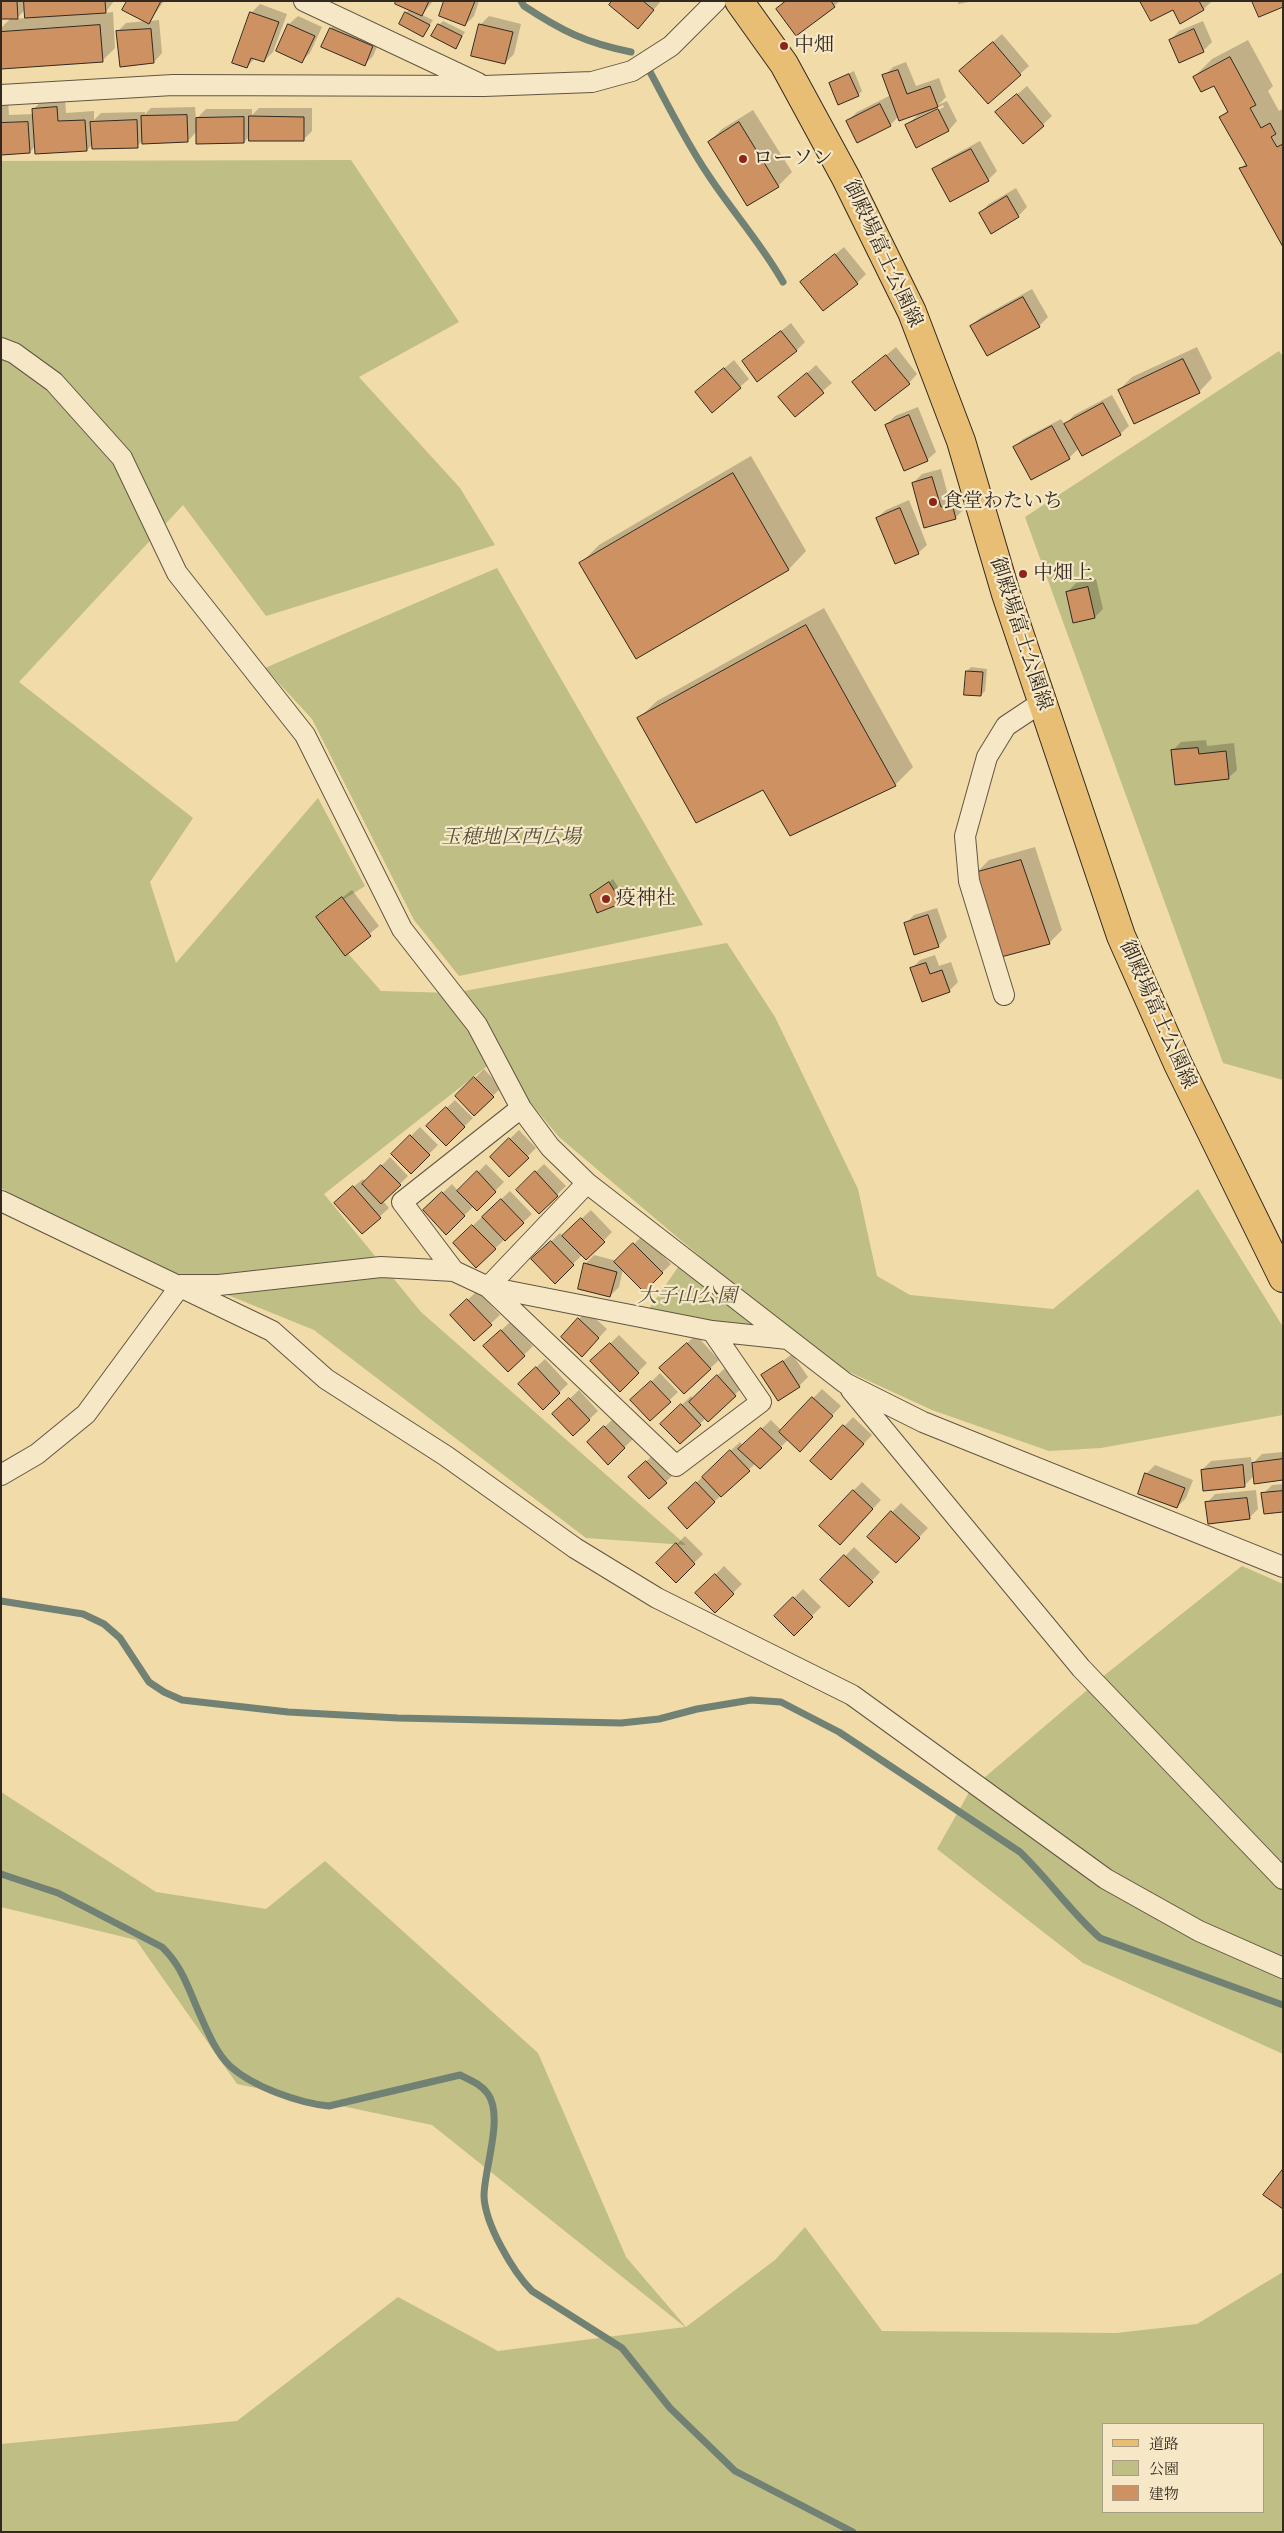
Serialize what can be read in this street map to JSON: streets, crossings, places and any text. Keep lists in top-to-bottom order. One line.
{"streets":{"main road":["御殿場富士公園線"]},"parks":["玉穂地区西広場","大子山公園"],"places":["中畑","ローソン","食堂わたいち","中畑上","疫神社"],"legend":["道路","公園","建物"]}
